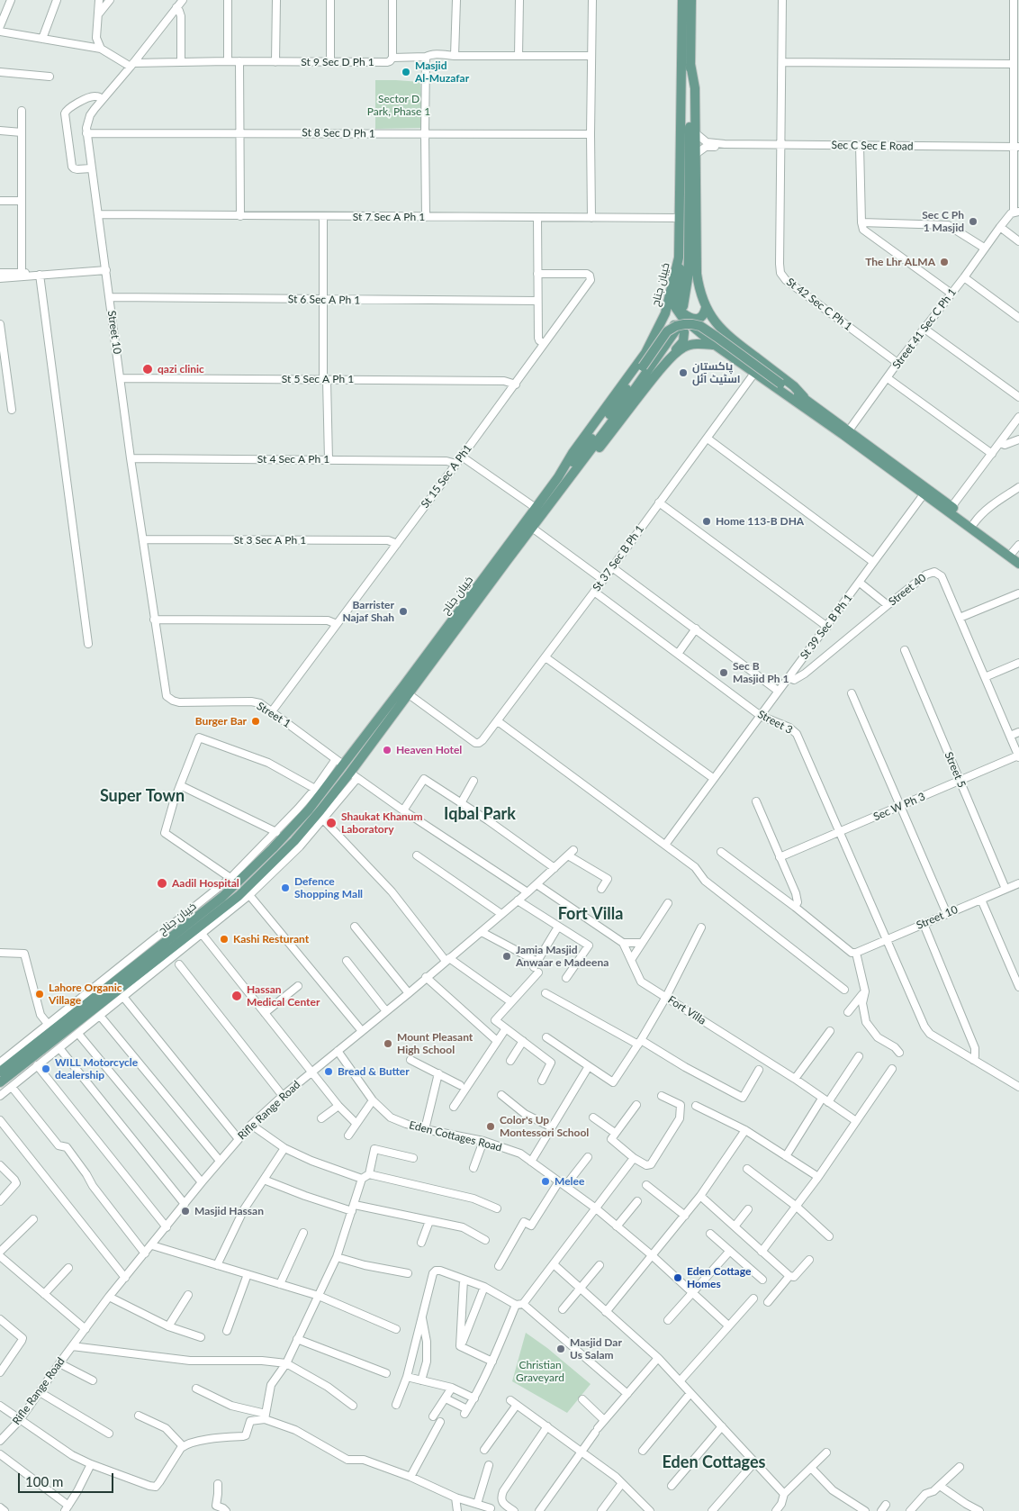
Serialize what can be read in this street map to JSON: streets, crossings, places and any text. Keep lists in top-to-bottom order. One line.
{"streets":{"main road":["خیبان جناح"],"street":["St 9 Sec D Ph 1","St 8 Sec D Ph 1","Sec C Sec E Road","St 7 Sec A Ph 1","St 6 Sec A Ph 1","St 42 Sec C Ph 1","Street 41 Sec C Ph 1","Street 10","St 5 Sec A Ph 1","St 4 Sec A Ph 1","St 15 Sec A Ph1","St 3 Sec A Ph 1","St 37 Sec B Ph 1","Street 40","St 39 Sec B Ph 1","Street 1","Street 3","Street 5","Sec W Ph 3","Fort Villa","Rifle Range Road","Eden Cottages Road"]},"crossings":[["St 9 Sec D Ph 1","Street 10"],["St 8 Sec D Ph 1","Street 10"],["Sec C Sec E Road","St 42 Sec C Ph 1"],["St 7 Sec A Ph 1","خیبان جناح"],["St 7 Sec A Ph 1","Street 10"],["خیبان جناح","St 37 Sec B Ph 1"],["خیبان جناح","Street 1"],["St 6 Sec A Ph 1","Street 10"],["St 42 Sec C Ph 1","Street 41 Sec C Ph 1"],["Street 10","St 5 Sec A Ph 1"],["Street 10","St 4 Sec A Ph 1"],["Street 10","St 3 Sec A Ph 1"],["Street 10","Street 1"],["Street 10","Street 3"],["Street 10","Street 5"],["St 5 Sec A Ph 1","St 15 Sec A Ph1"],["St 4 Sec A Ph 1","St 15 Sec A Ph1"],["St 15 Sec A Ph1","St 3 Sec A Ph 1"],["St 15 Sec A Ph1","Street 1"],["St 37 Sec B Ph 1","Street 3"],["Street 40","St 39 Sec B Ph 1"],["St 39 Sec B Ph 1","Street 3"],["Street 3","Sec W Ph 3"],["Street 5","Sec W Ph 3"],["Rifle Range Road","Eden Cottages Road"]],"districts":["Super Town","Iqbal Park","Fort Villa","Eden Cottages"],"parks":["Sector D Park, Phase 1","Christian Graveyard"],"places":["Masjid Al-Muzafar","Sec C Ph 1 Masjid","The Lhr ALMA","qazi clinic","پاکستان اسٹیٹ آئل","Home 113-B DHA","Barrister Najaf Shah","Sec B Masjid Ph 1","Burger Bar","Heaven Hotel","Shaukat Khanum Laboratory","Aadil Hospital","Defence Shopping Mall","Kashi Resturant","Jamia Masjid Anwaar e Madeena","Lahore Organic Village","Hassan Medical Center","Mount Pleasant High School","WILL Motorcycle dealership","Bread & Butter","Color's Up Montessori School","Melee","Masjid Hassan","Eden Cottage Homes","Masjid Dar Us Salam"],"scale_bar":"100 m"}
